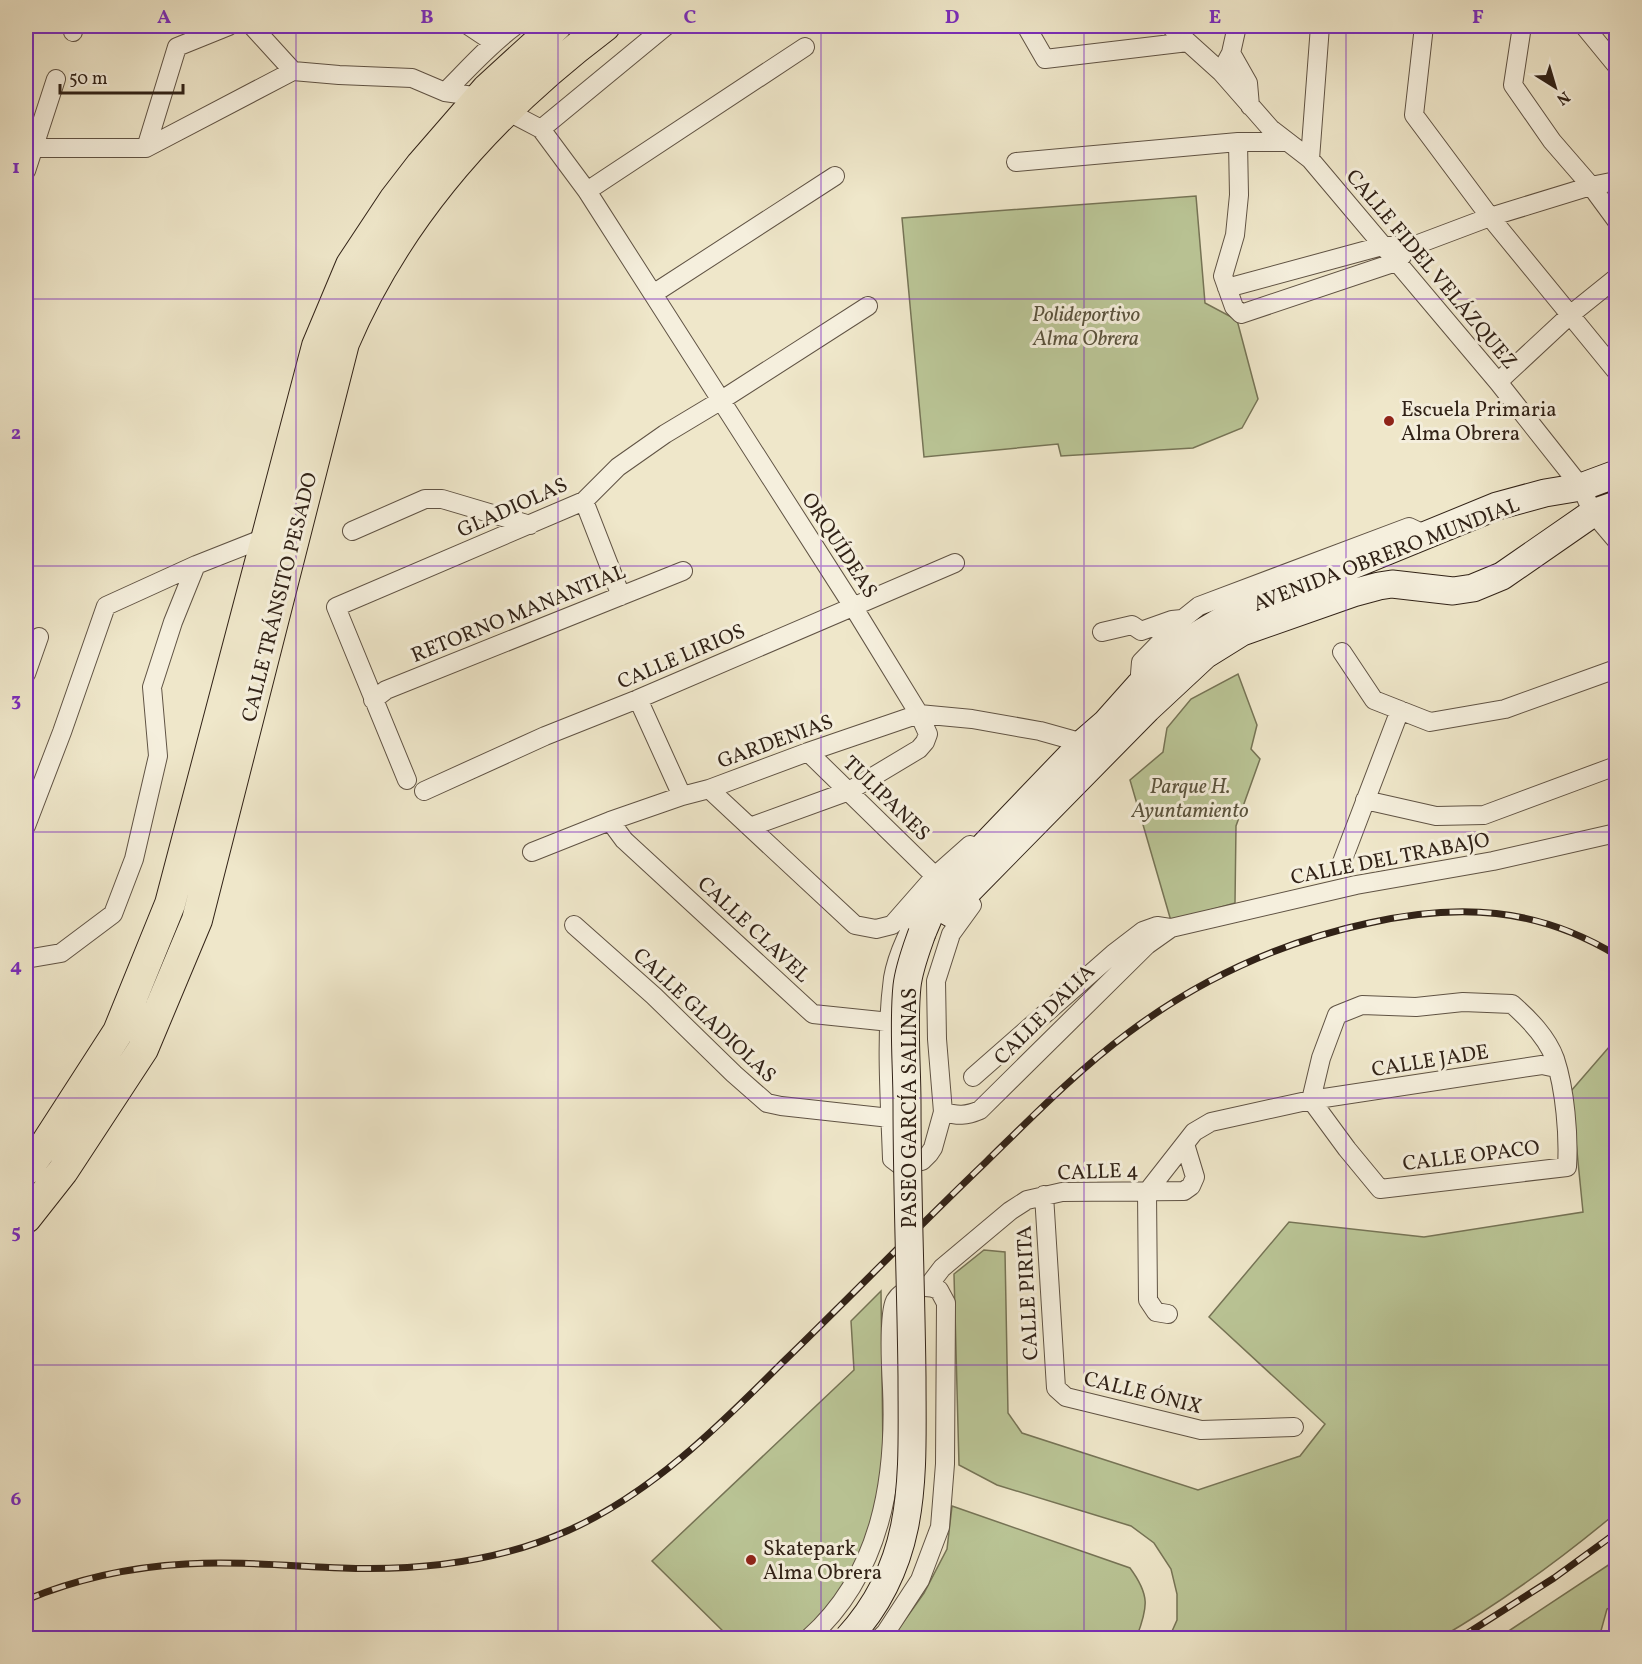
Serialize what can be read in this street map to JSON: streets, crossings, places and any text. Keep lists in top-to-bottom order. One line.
{"streets":{"main road":["AVENIDA OBRERO MUNDIAL","CALLE TRÁNSITO PESADO","PASEO GARCÍA SALINAS"],"street":["CALLE FIDEL VELÁZQUEZ","GLADIOLAS","ORQUÍDEAS","RETORNO MANANTIAL","CALLE LIRIOS","GARDENIAS","TULIPANES","CALLE DEL TRABAJO","CALLE CLAVEL","CALLE DALIA","CALLE GLADIOLAS","CALLE JADE","CALLE OPACO","CALLE 4","CALLE PIRITA","CALLE ÓNIX"]},"crossings":[["CALLE FIDEL VELÁZQUEZ","AVENIDA OBRERO MUNDIAL"],["GLADIOLAS","ORQUÍDEAS"],["GLADIOLAS","RETORNO MANANTIAL"],["ORQUÍDEAS","CALLE LIRIOS"],["ORQUÍDEAS","GARDENIAS"],["ORQUÍDEAS","TULIPANES"],["AVENIDA OBRERO MUNDIAL","PASEO GARCÍA SALINAS"],["GARDENIAS","TULIPANES"],["GARDENIAS","CALLE CLAVEL"],["GARDENIAS","PASEO GARCÍA SALINAS"],["CALLE DEL TRABAJO","CALLE DALIA"],["CALLE JADE","CALLE OPACO"],["CALLE JADE","CALLE 4"],["CALLE 4","CALLE PIRITA"],["CALLE PIRITA","CALLE ÓNIX"]],"parks":["Polideportivo Alma Obrera","Parque H. Ayuntamiento"],"places":["Escuela Primaria Alma Obrera","Skatepark Alma Obrera"],"scale_bar":"50 m","north":"bottom right","grid":{"columns":["A","B","C","D","E","F"],"rows":["1","2","3","4","5","6"]}}
